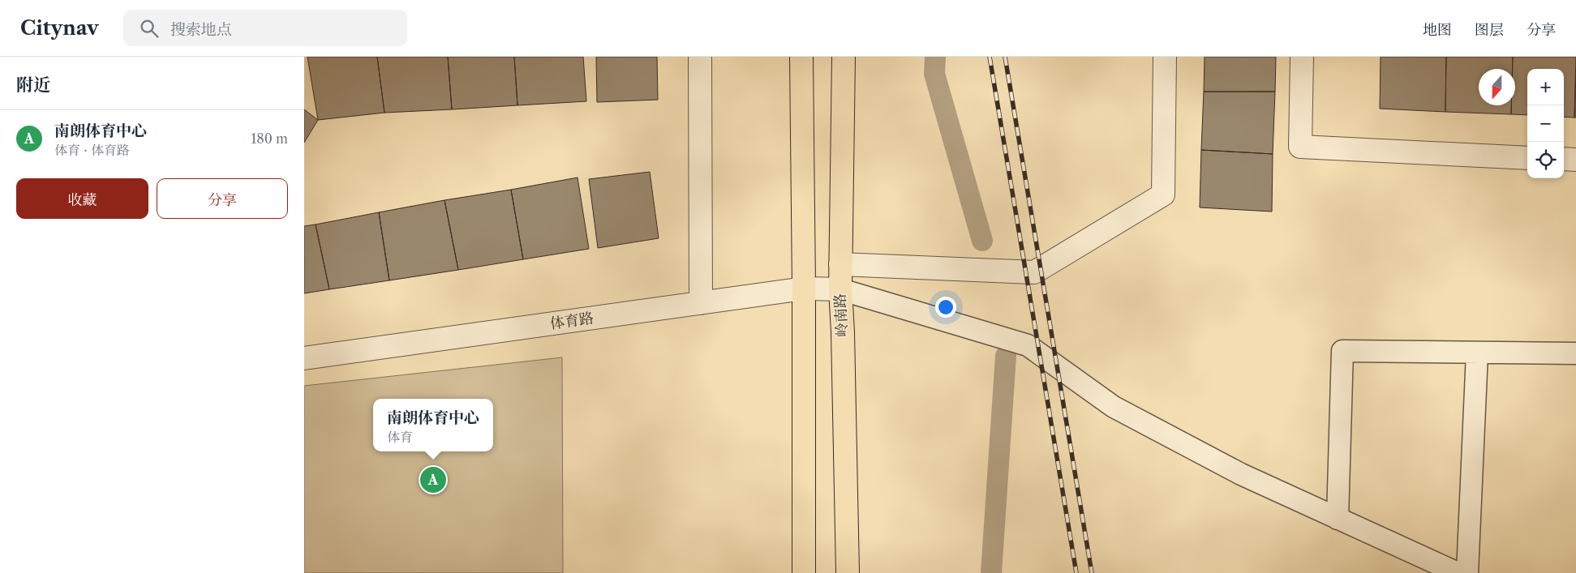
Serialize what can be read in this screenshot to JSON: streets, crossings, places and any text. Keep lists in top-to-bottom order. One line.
{"streets":{"main road":["岭南路"],"street":["体育路"]},"crossings":[["岭南路","体育路"]],"north":"bottom","page":{"header":"Citynav","search":"搜索地点","nav":["地图","图层","分享"],"heading":"附近","map_buttons":["+","−"],"list":[{"mark":"A","name":"南朗体育中心","note":"体育 · 体育路","value":"180 m"}],"buttons":["收藏","分享"],"popup":["南朗体育中心","体育"],"pins":"A"}}
